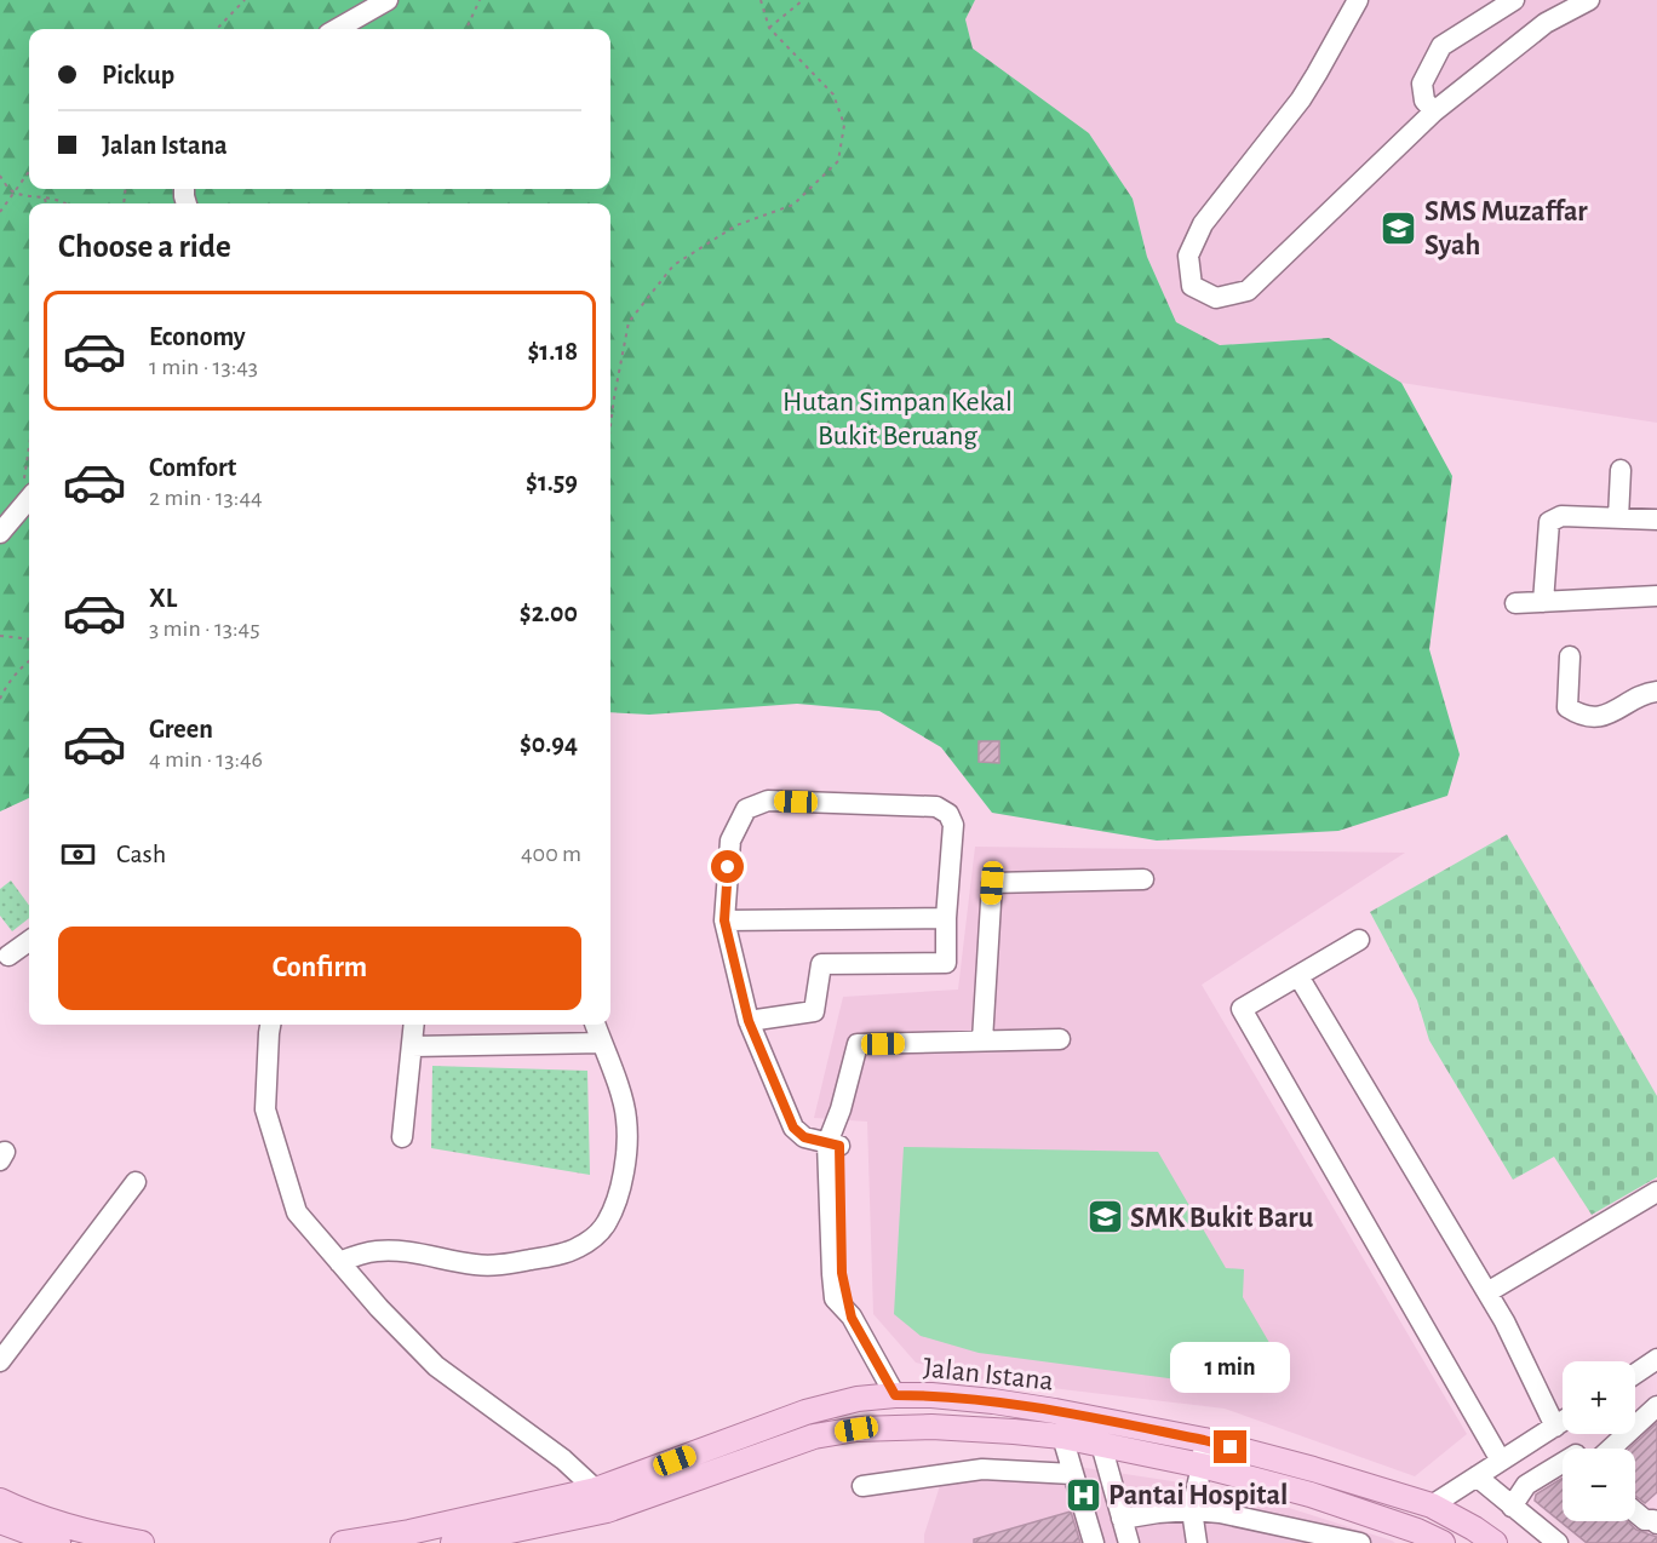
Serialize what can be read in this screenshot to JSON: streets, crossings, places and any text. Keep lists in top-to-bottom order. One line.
{"streets":{"main road":["Jalan Istana"]},"parks":["Hutan Simpan Kekal Bukit Beruang"],"places":{"school or university":["SMS Muzaffar Syah","SMK Bukit Baru"],"hospital":["Pantai Hospital"]},"page":{"banner":["Pickup","Jalan Istana"],"heading":"Choose a ride","list":[{"name":"Economy","note":"1 min · 13:43","value":"$1.18"},{"name":"Comfort","note":"2 min · 13:44","value":"$1.59"},{"name":"XL","note":"3 min · 13:45","value":"$2.00"},{"name":"Green","note":"4 min · 13:46","value":"$0.94"}],"pay":["Cash","400 m"],"buttons":"Confirm","bubble":"1 min","map_buttons":["+","−"]}}
